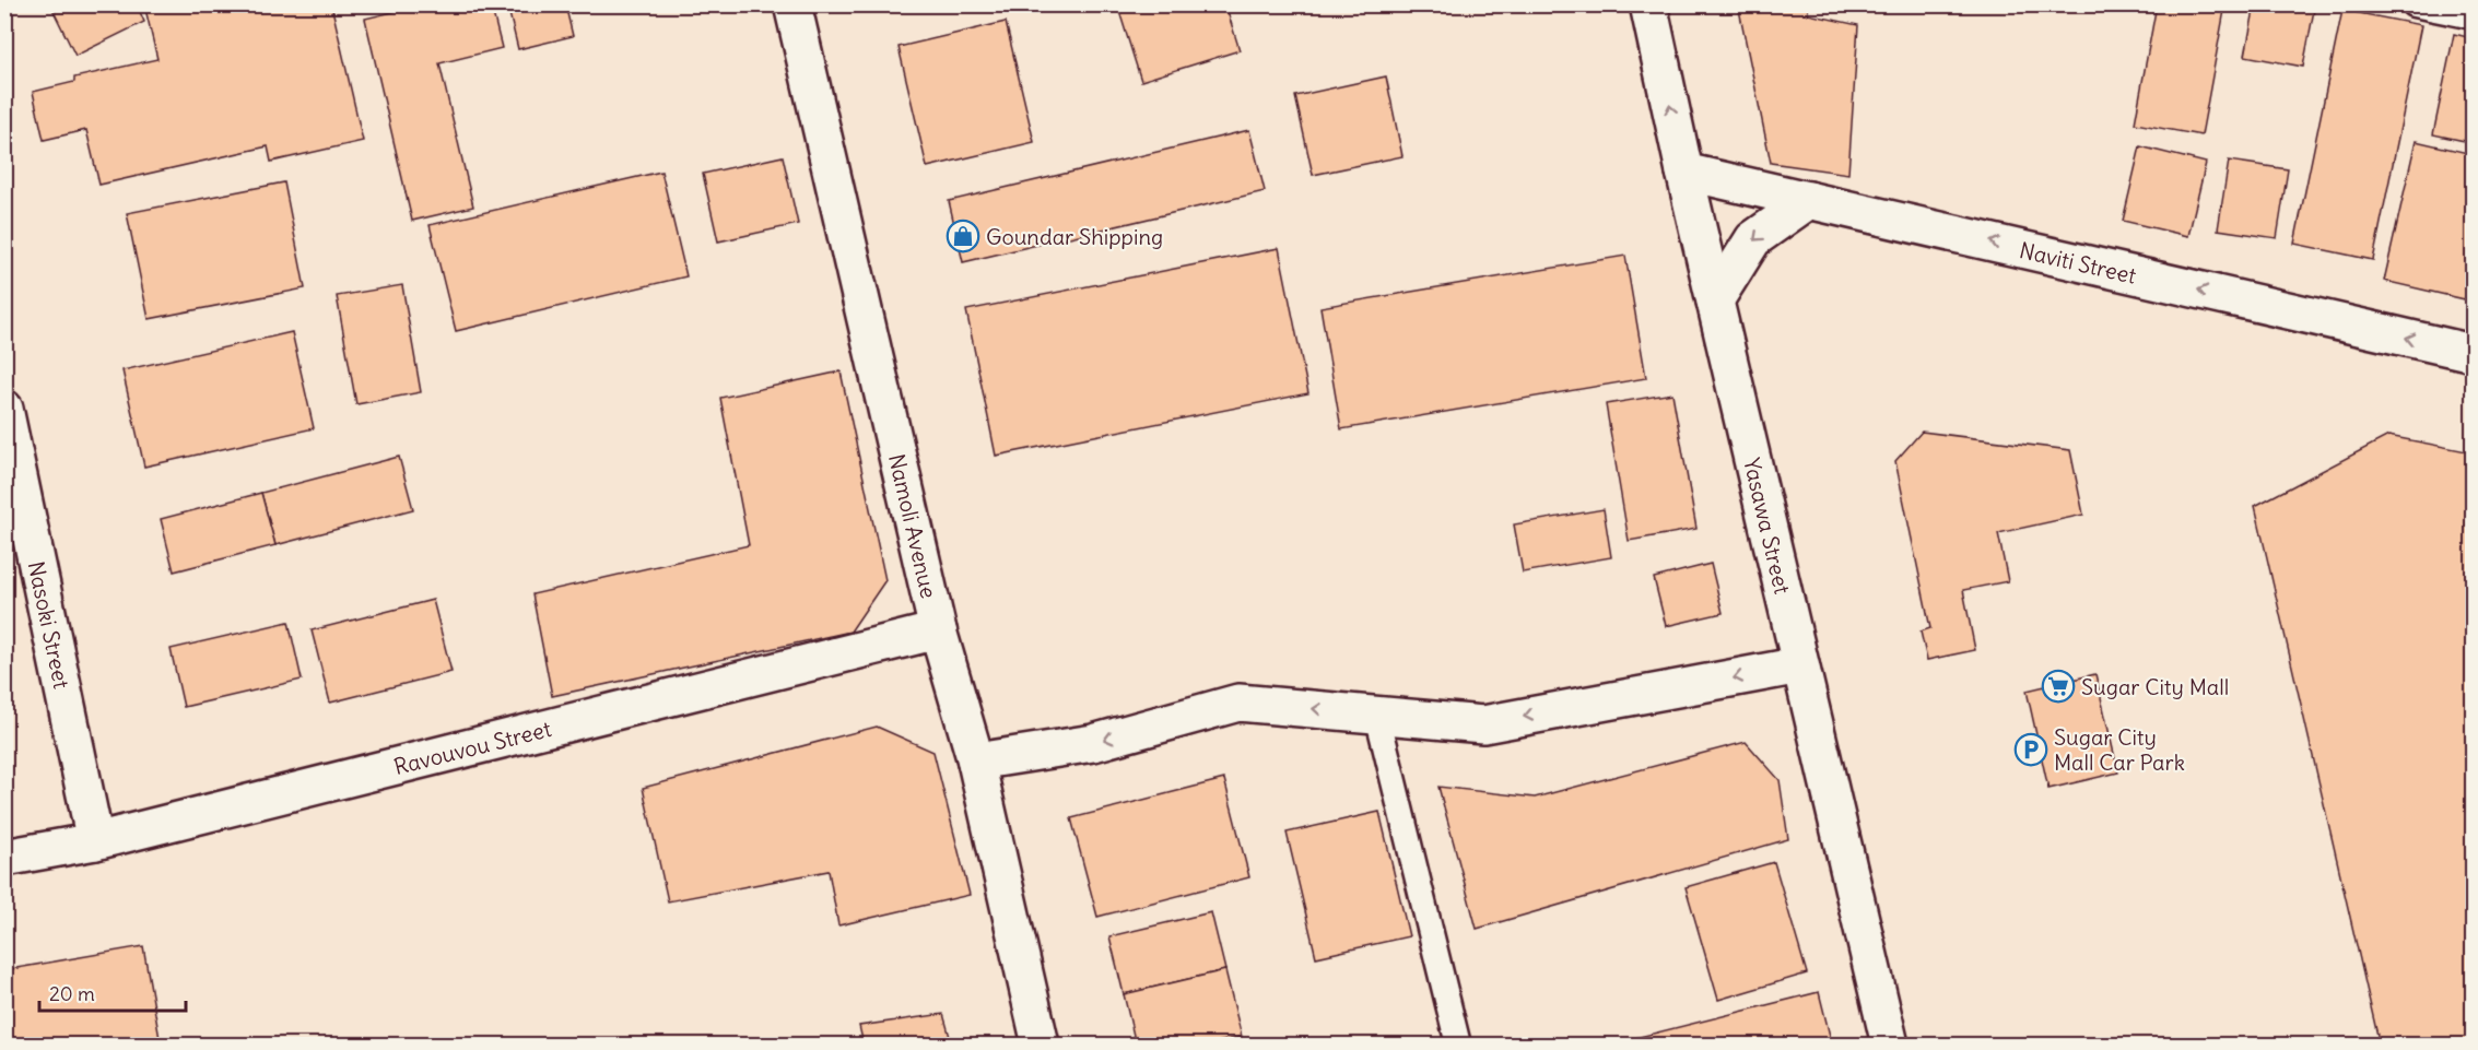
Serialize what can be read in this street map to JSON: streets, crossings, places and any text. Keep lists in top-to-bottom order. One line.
{"streets":{"street":["Naviti Street","Namoli Avenue","Yasawa Street","Nasoki Street","Ravouvou Street"]},"crossings":[["Naviti Street","Yasawa Street"],["Namoli Avenue","Ravouvou Street"],["Nasoki Street","Ravouvou Street"]],"one_way":["Naviti Street"],"places":{"shop":["Goundar Shipping"],"supermarket":["Sugar City Mall"],"parking":["Sugar City Mall Car Park"]},"scale_bar":"20 m"}
